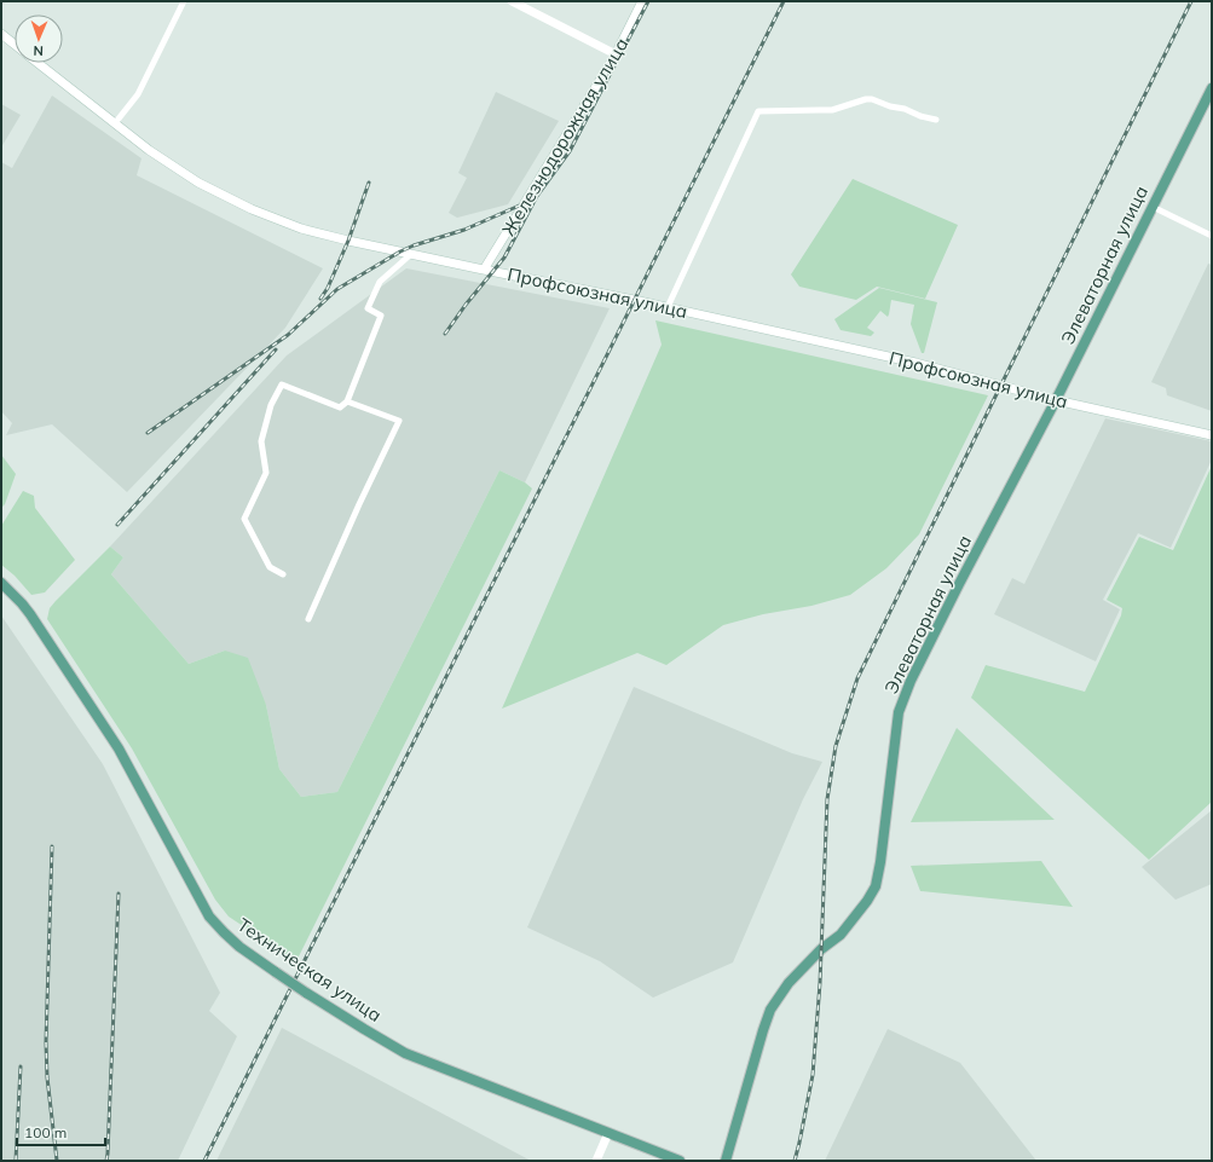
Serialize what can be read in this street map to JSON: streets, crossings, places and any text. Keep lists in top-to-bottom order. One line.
{"streets":{"main road":["Железнодорожная улица","Элеваторная улица","Профсоюзная улица","Техническая улица"]},"crossings":[["Железнодорожная улица","Профсоюзная улица"],["Элеваторная улица","Профсоюзная улица"]],"scale_bar":"100 m","north":"bottom"}
